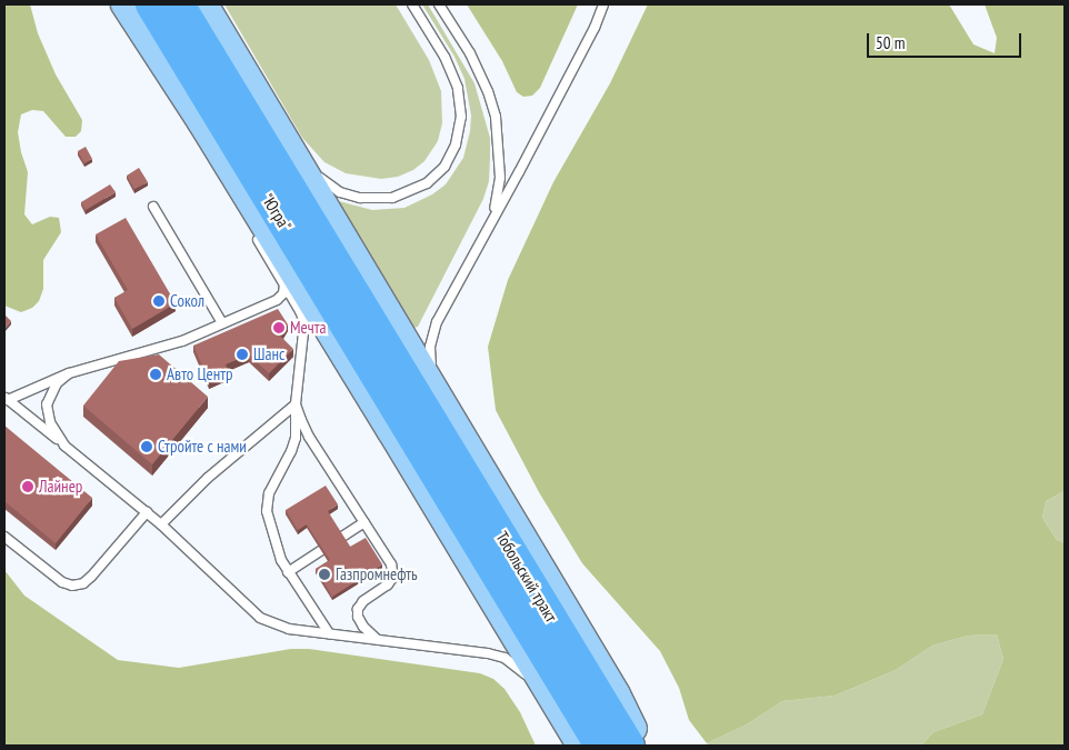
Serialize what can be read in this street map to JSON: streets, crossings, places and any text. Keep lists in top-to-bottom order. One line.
{"streets":{"highway":["\"Югра\"","Тобольский тракт"]},"crossings":[["\"Югра\"","Тобольский тракт"]],"places":["Сокол","Мечта","Шанс","Авто Центр","Стройте с нами","Лайнер","Газпромнефть"],"scale_bar":"50 m"}
